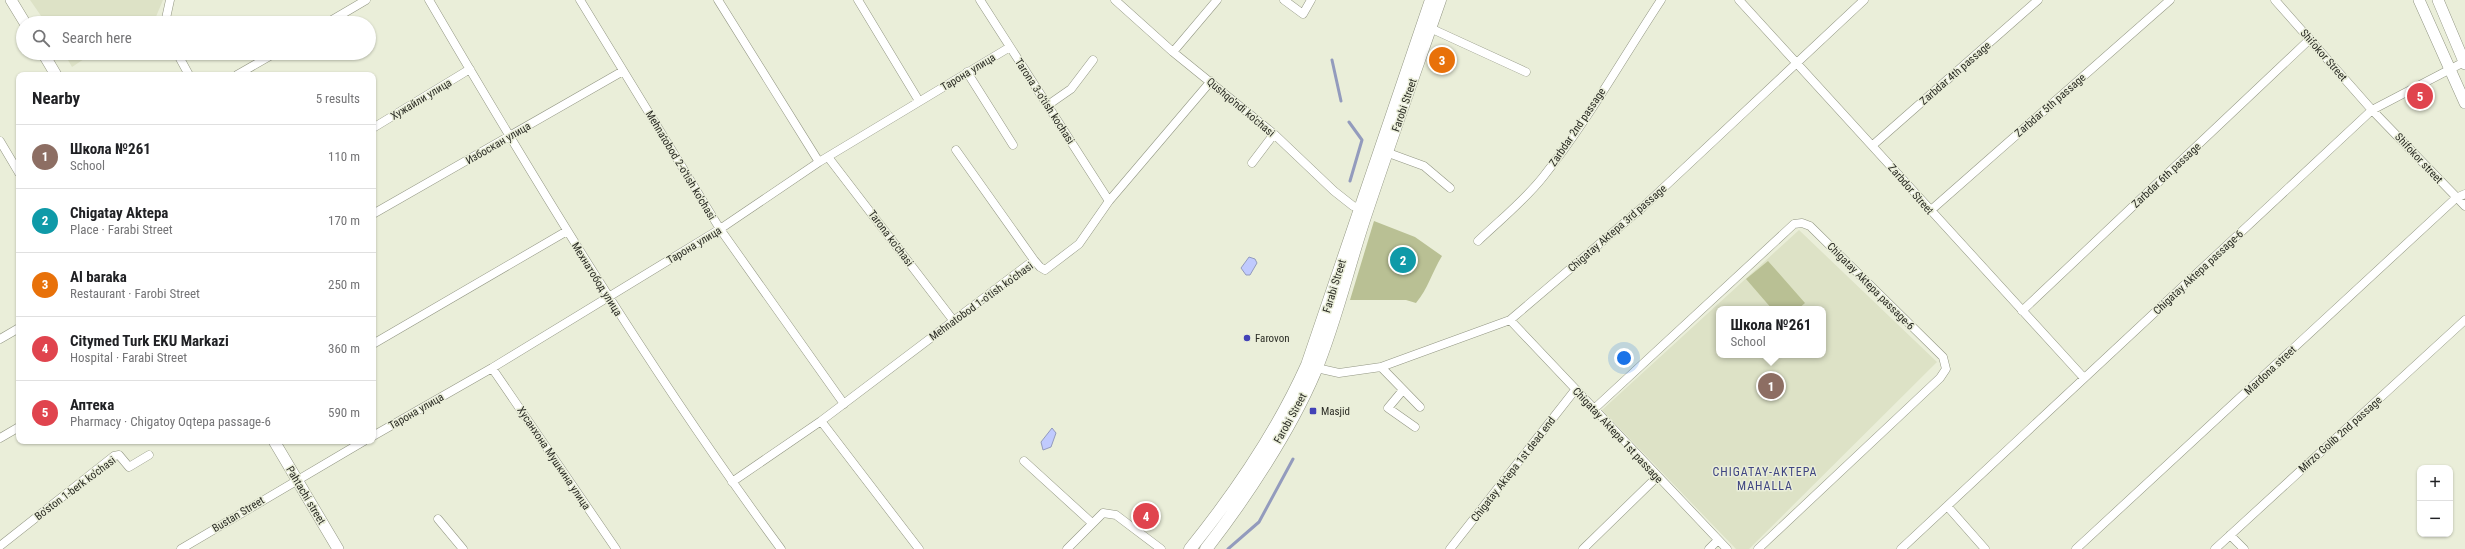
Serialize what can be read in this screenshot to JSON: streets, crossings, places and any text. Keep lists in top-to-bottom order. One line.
{"streets":{"main road":["Farobi Street","Farabi Street","Pahtachi street"],"street":["Shifokor Street","Тарона улица","Zarbdar 4th passage","Хужайли улица","Tarona 3-o'tish kochasi","Zarbdar 5th passage","Qushqo'ndi ko'chasi","Zarbdar 2nd passage","Избоскан улица","Shifokor street","Mehnatobod 2-o'tish ko'chasi","Zarbdar 6th passage","Zarbdor Street","Chigatay Aktepa 3rd passage","Tarona ko'chasi","Chigatay Aktepa passage-6","Мехнатобод улица","Mehnatobod 1-o'tish ko'chasi","Mardona street","Mirzo Golib 2nd passage","Chigatay Aktepa 1st passage","Хусанхона Мушкина улица","Chigatay Aktepa 1st dead end","Bo'ston 1-berk ko'chasi","Bustаn Street"]},"crossings":[["Shifokor Street","Shifokor street"],["Shifokor Street","Zarbdar 6th passage"],["Shifokor Street","Chigatay Aktepa passage-6"],["Тарона улица","Tarona 3-o'tish kochasi"],["Тарона улица","Mehnatobod 2-o'tish ko'chasi"],["Тарона улица","Tarona ko'chasi"],["Тарона улица","Мехнатобод улица"],["Тарона улица","Хусанхона Мушкина улица"],["Zarbdar 4th passage","Zarbdor Street"],["Хужайли улица","Мехнатобод улица"],["Tarona 3-o'tish kochasi","Mehnatobod 1-o'tish ko'chasi"],["Farobi Street","Qushqo'ndi ko'chasi"],["Farobi Street","Farabi Street"],["Zarbdar 5th passage","Zarbdor Street"],["Qushqo'ndi ko'chasi","Farabi Street"],["Qushqo'ndi ko'chasi","Mehnatobod 1-o'tish ko'chasi"],["Избоскан улица","Mehnatobod 2-o'tish ko'chasi"],["Избоскан улица","Мехнатобод улица"],["Shifokor street","Chigatay Aktepa passage-6"],["Shifokor street","Mardona street"],["Mehnatobod 2-o'tish ko'chasi","Mehnatobod 1-o'tish ko'chasi"],["Zarbdar 6th passage","Zarbdor Street"],["Zarbdor Street","Chigatay Aktepa 3rd passage"],["Zarbdor Street","Chigatay Aktepa passage-6"],["Chigatay Aktepa 3rd passage","Farabi Street"],["Chigatay Aktepa 3rd passage","Chigatay Aktepa 1st passage"],["Tarona ko'chasi","Mehnatobod 1-o'tish ko'chasi"],["Chigatay Aktepa passage-6","Chigatay Aktepa 1st passage"],["Мехнатобод улица","Mehnatobod 1-o'tish ko'chasi"],["Chigatay Aktepa 1st passage","Chigatay Aktepa 1st dead end"],["Pahtachi street","Bustаn Street"]],"districts":["CHIGATAY-AKTEPA MAHALLA"],"places":{"other":["Farovon"],"transit":["Masjid"]},"page":{"search":"Search here","pins":["3","5","2","1","4"],"heading":["Nearby","5 results"],"list":[{"mark":"1","name":"Школа №261","note":"School","value":"110 m"},{"mark":"2","name":"Chigatay Aktepa","note":"Place · Farabi Street","value":"170 m"},{"mark":"3","name":"Al baraka","note":"Restaurant · Farobi Street","value":"250 m"},{"mark":"4","name":"Citymed Turk EKU Markazi","note":"Hospital · Farabi Street","value":"360 m"},{"mark":"5","name":"Аптека","note":"Pharmacy · Chigatoy Oqtepa passage-6","value":"590 m"}],"popup":["Школа №261","School"],"map_buttons":["+","−"]}}
